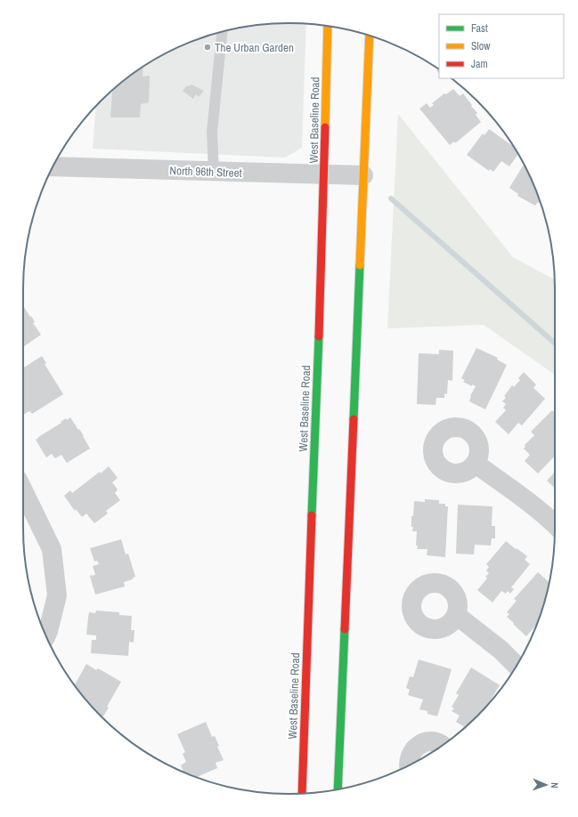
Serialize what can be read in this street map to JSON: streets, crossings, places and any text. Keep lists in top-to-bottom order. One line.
{"streets":{"main road":["West Baseline Road"],"street":["North 96th Street"]},"crossings":[["West Baseline Road","North 96th Street"]],"places":["The Urban Garden"],"legend":["Fast","Slow","Jam"],"north":"right"}
